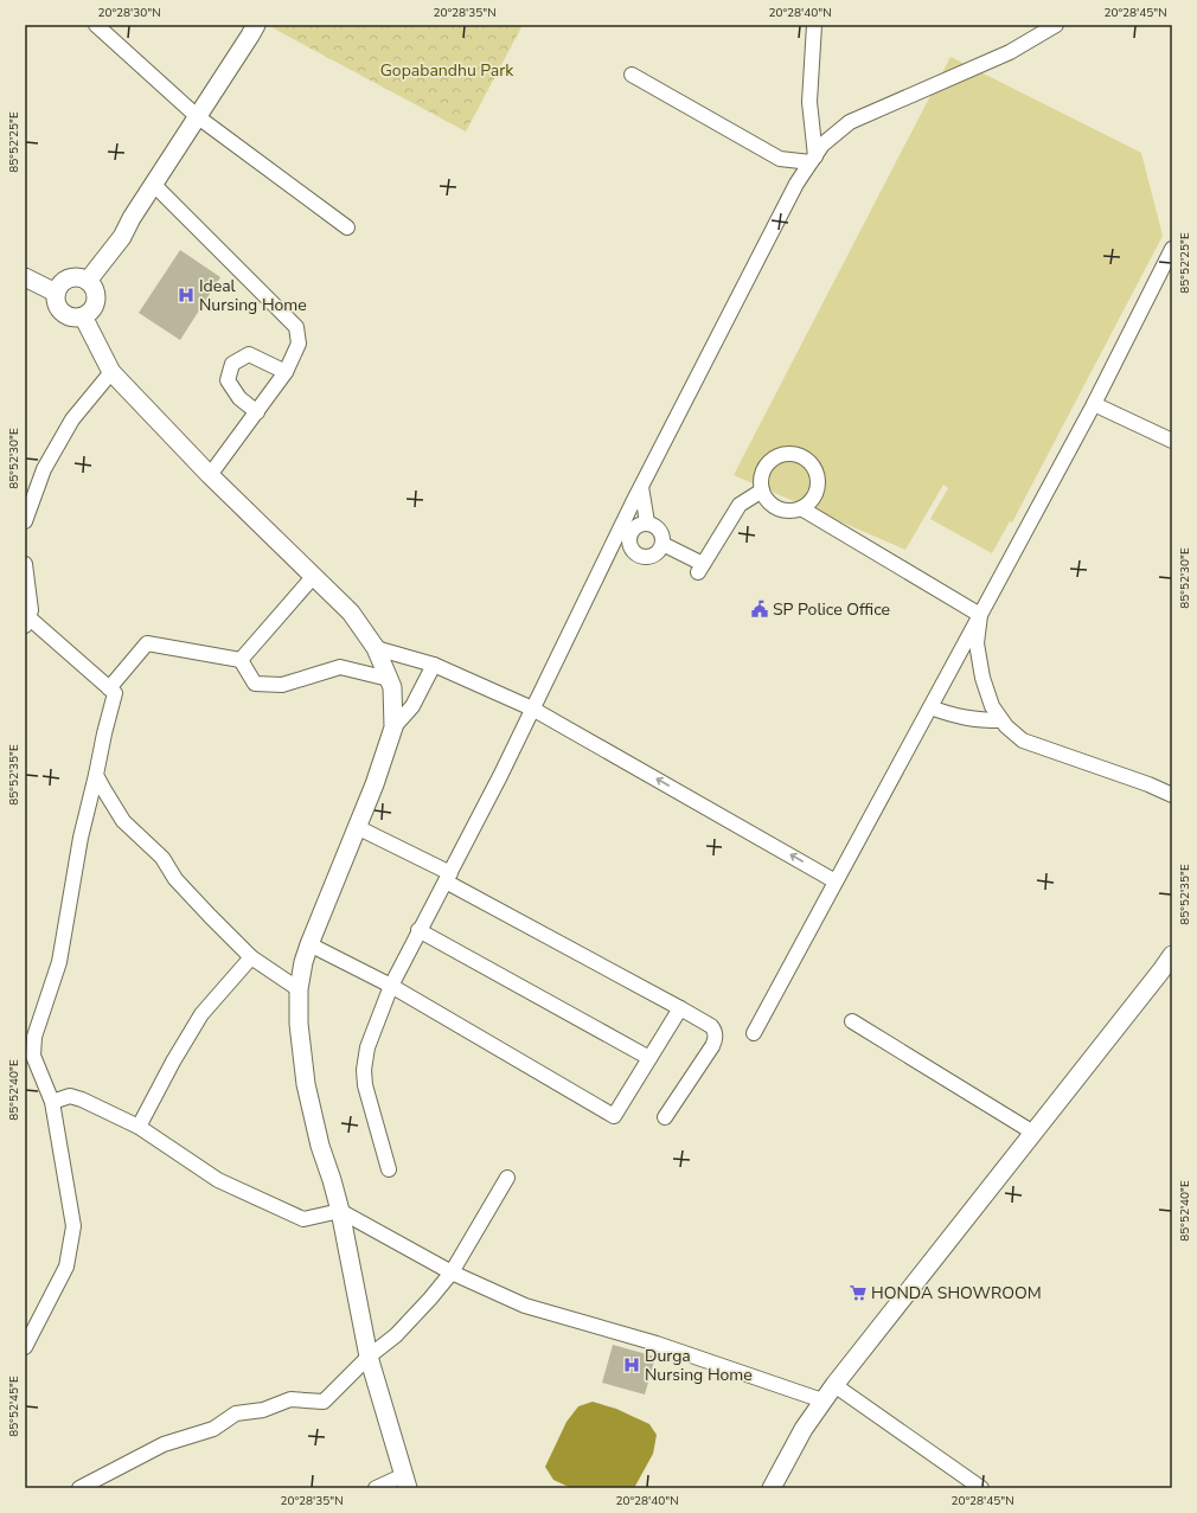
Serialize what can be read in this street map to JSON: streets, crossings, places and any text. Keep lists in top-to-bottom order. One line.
{"parks":["Gopabandhu Park"],"places":{"hospital":["Ideal Nursing Home","Durga Nursing Home"],"public building":["SP Police Office"],"supermarket":["HONDA SHOWROOM"]},"coordinates":["20°28'30\"N","20°28'35\"N","20°28'40\"N","20°28'45\"N","85°52'25\"E","85°52'30\"E","85°52'35\"E","85°52'40\"E","85°52'45\"E"]}
